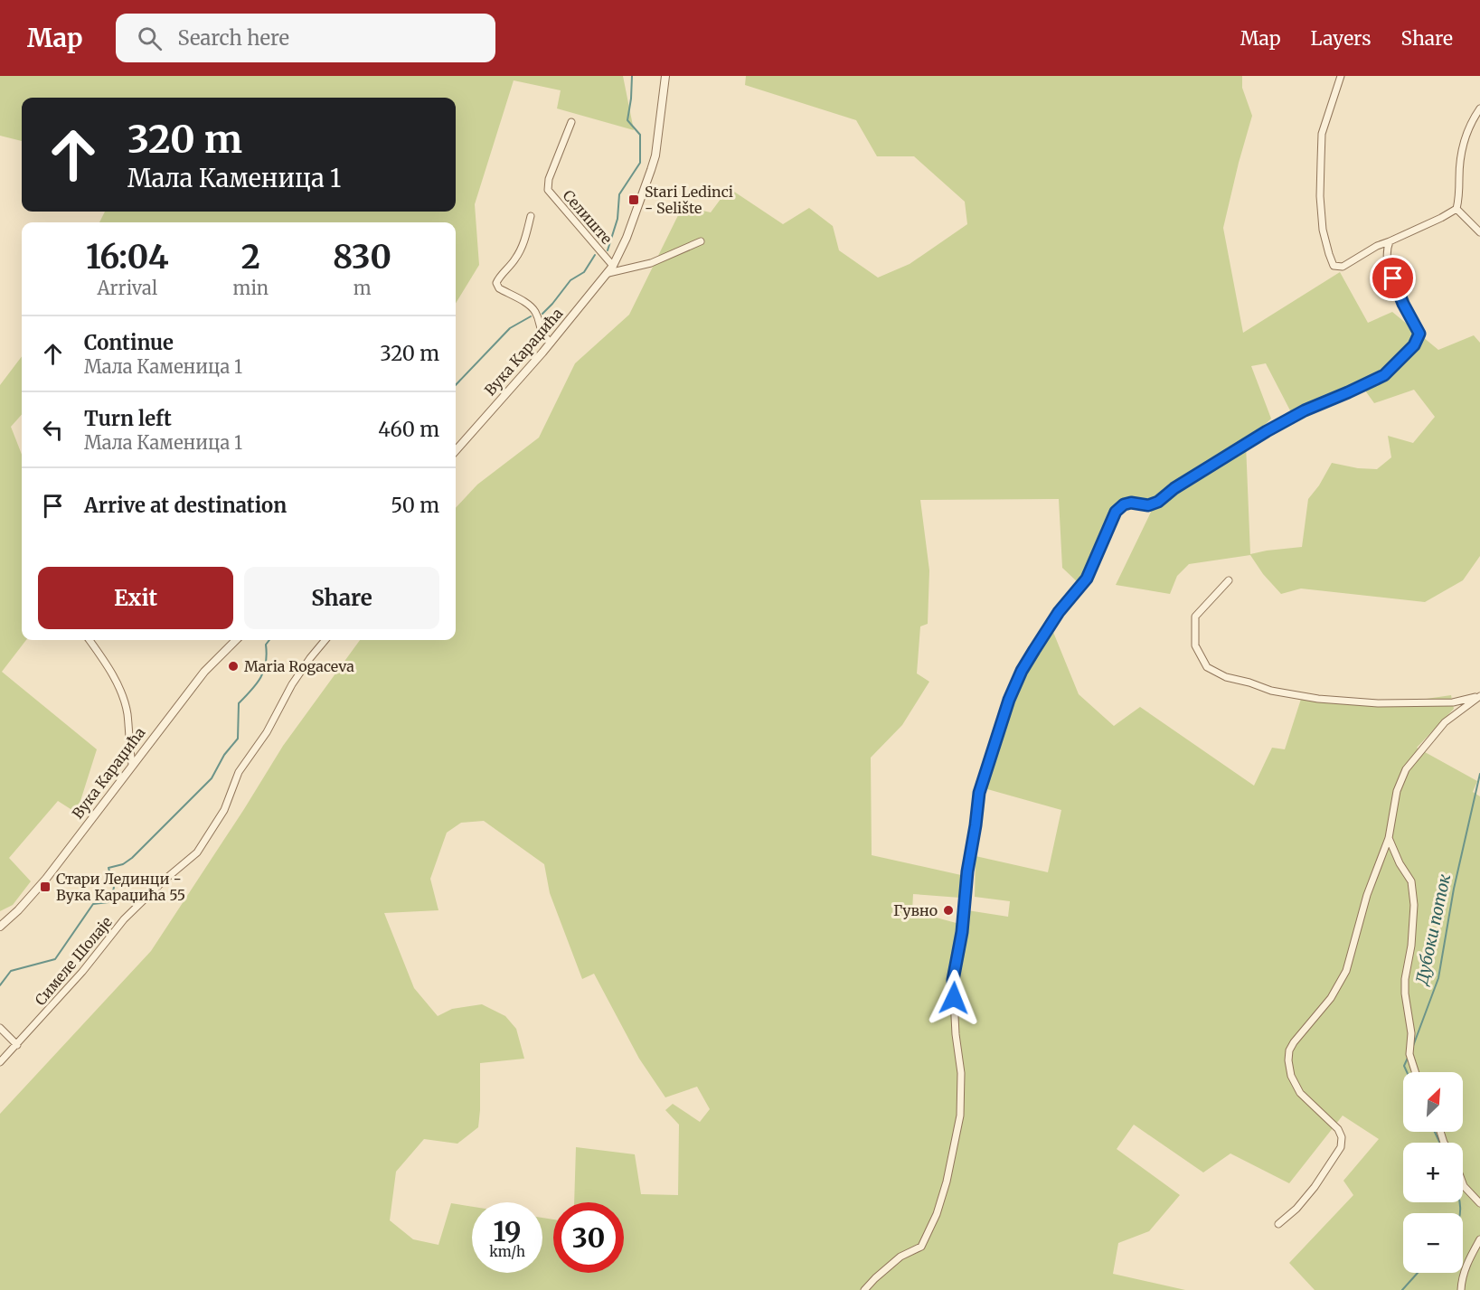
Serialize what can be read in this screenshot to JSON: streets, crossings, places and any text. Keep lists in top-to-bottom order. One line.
{"streets":{"street":["Селиште","Вука Караџића","Симеле Шолаје"]},"crossings":[["Селиште","Вука Караџића"]],"water":["Дубоки поток"],"places":{"transit":["Stari Ledinci - Selište","Стари Лединци - Вука Караџића 55"],"other":["Maria Rogaceva","Гувно"]},"north":"top right","page":{"header":"Map","search":"Search here","nav":["Map","Layers","Share"],"turn":["320 m","Мала Каменица 1"],"eta":["16:04","Arrival","2","min","830","m"],"list":[{"name":"Continue","note":"Мала Каменица 1","value":"320 m"},{"name":"Turn left","note":"Мала Каменица 1","value":"460 m"},{"name":"Arrive at destination","value":"50 m"}],"buttons":["Exit","Share"],"map_buttons":["+","−"],"speed":"19 km/h","limit":"30"}}
